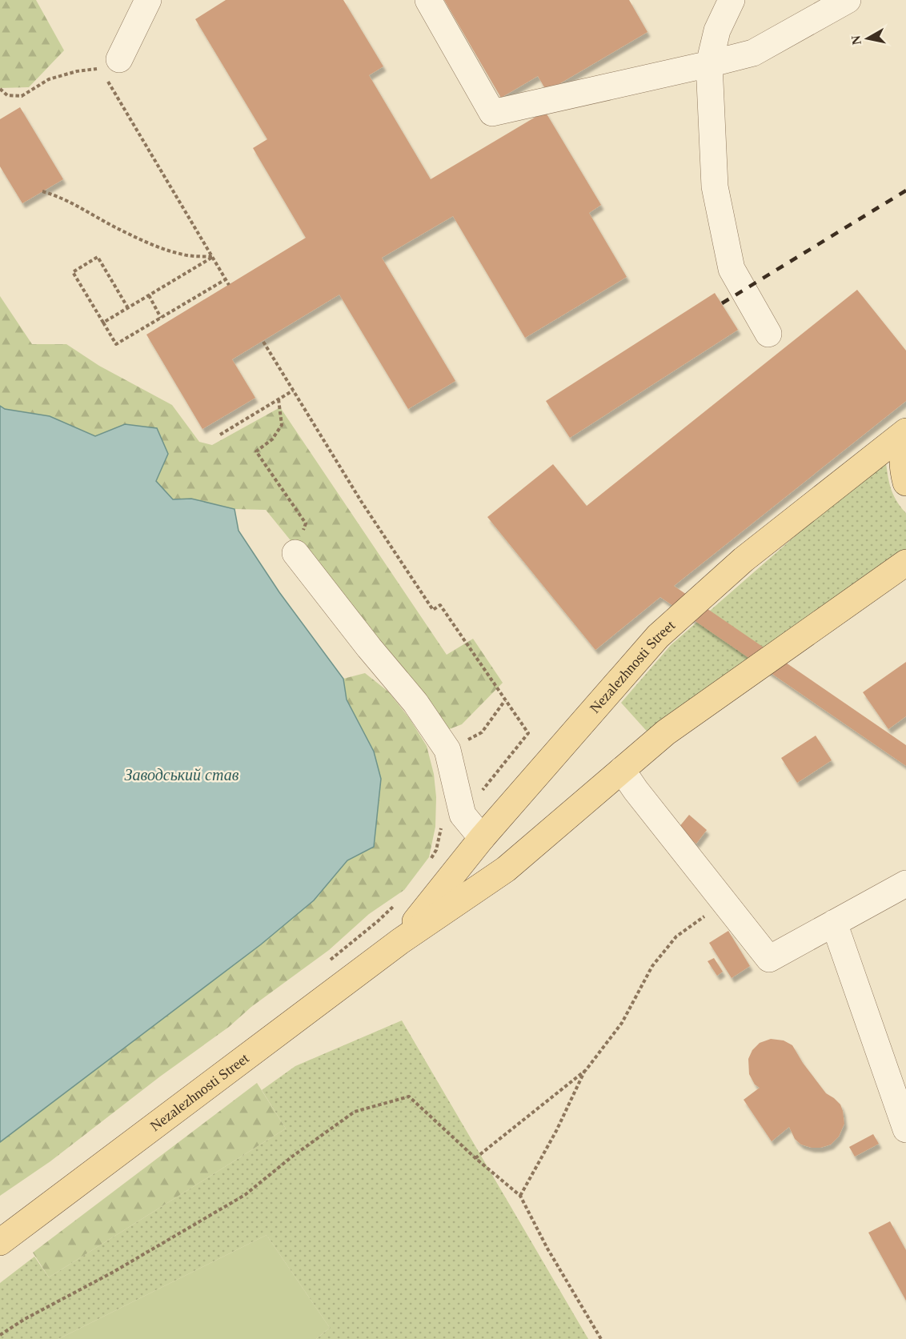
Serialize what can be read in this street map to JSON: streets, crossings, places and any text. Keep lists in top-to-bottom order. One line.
{"streets":{"main road":["Nezalezhnosti Street"]},"water":["Заводський став"],"north":"left"}
